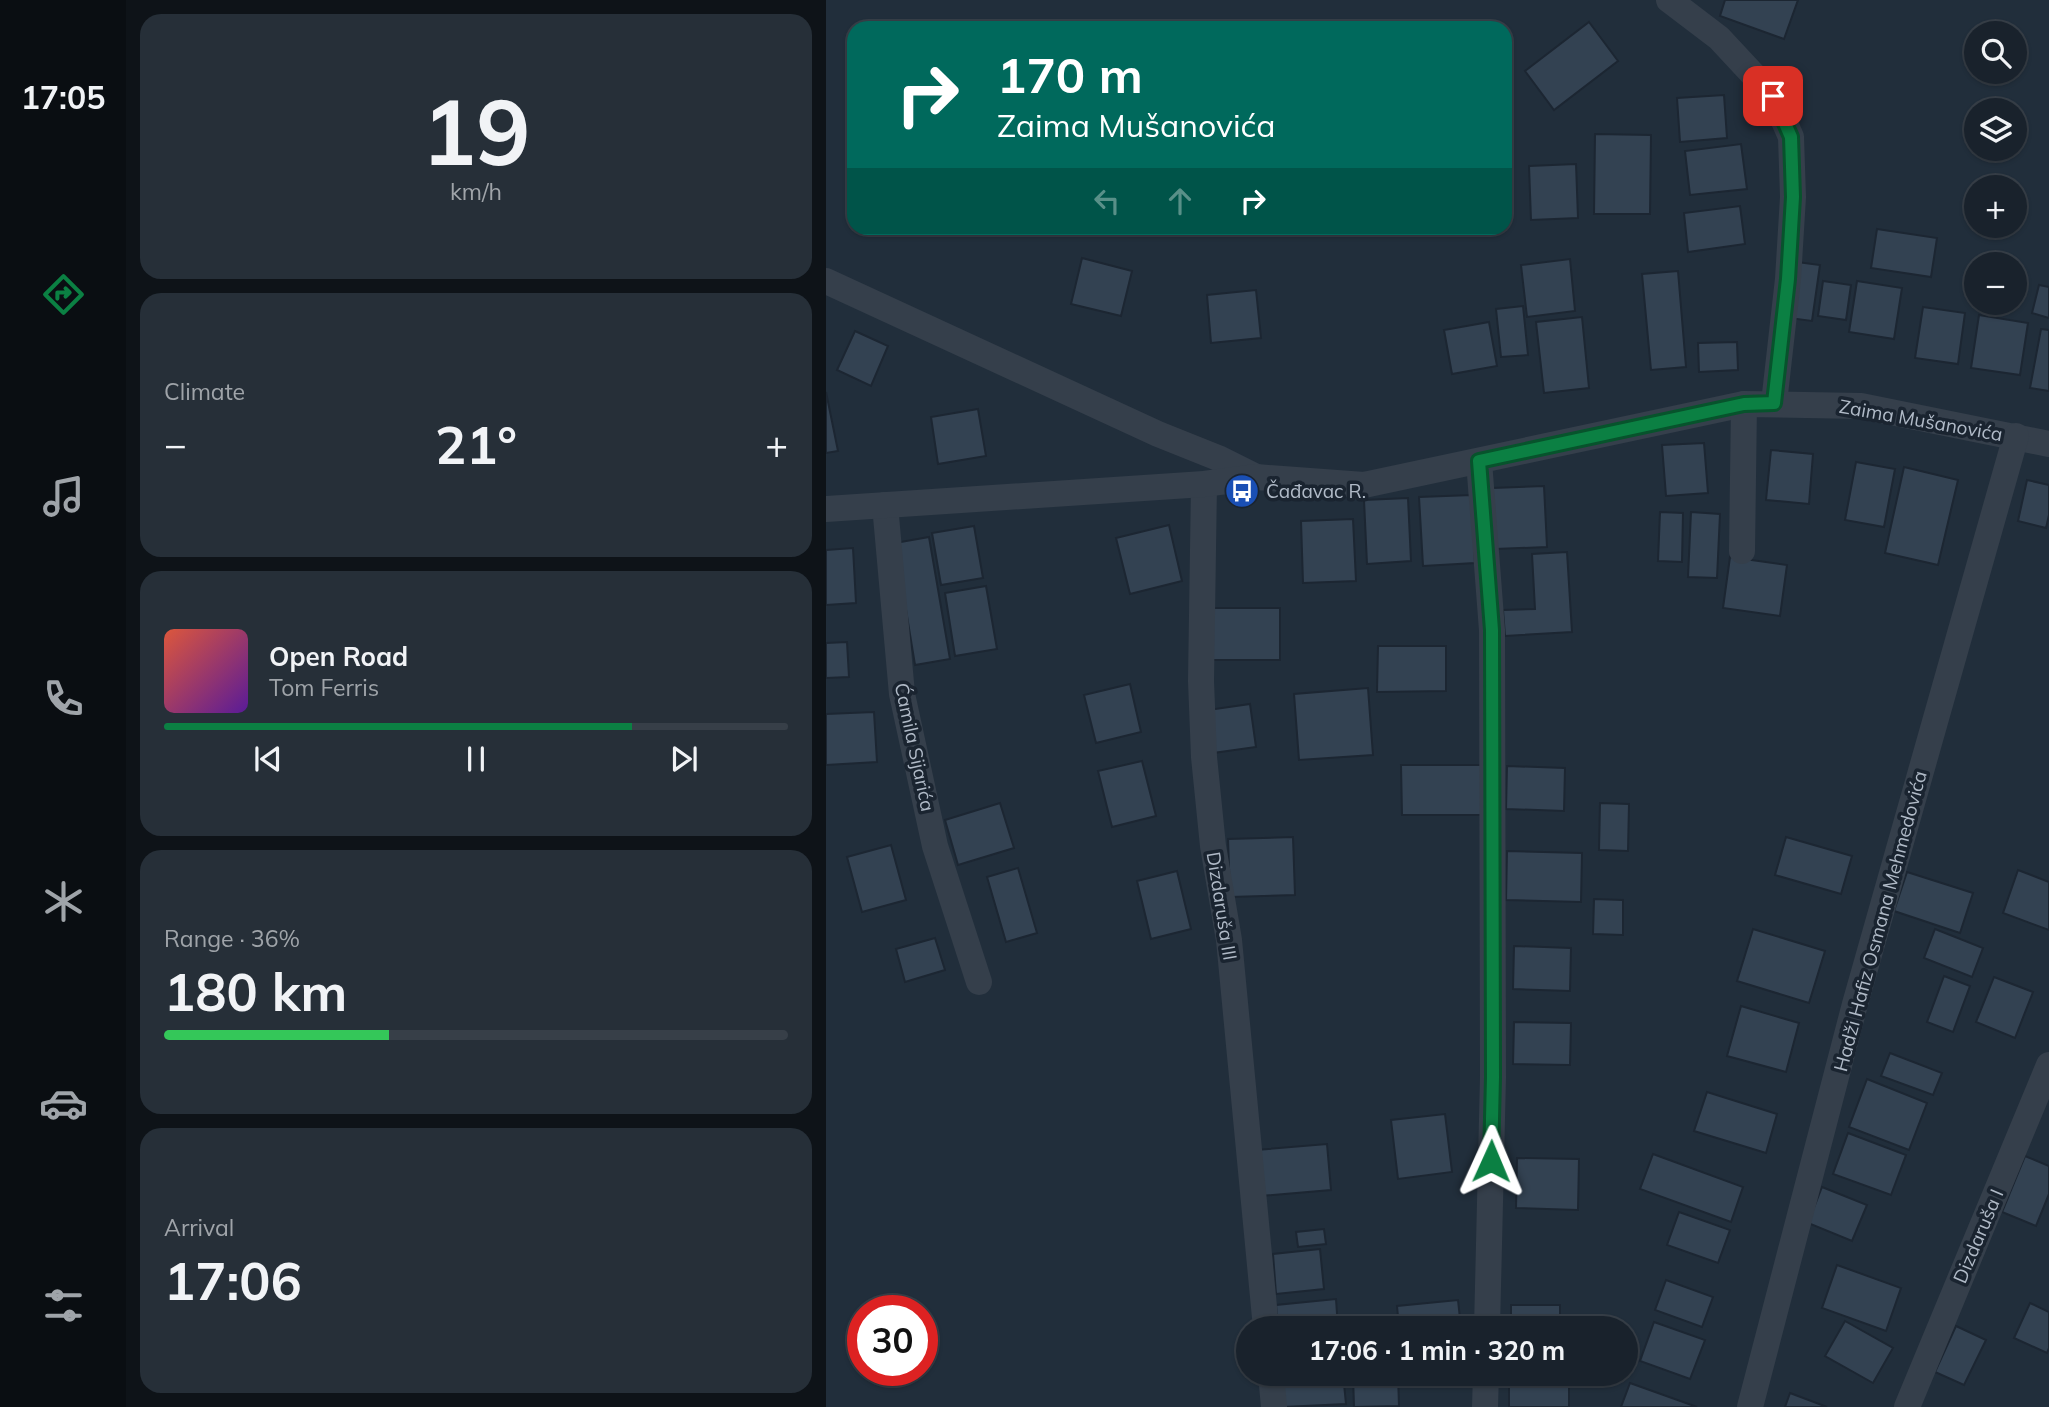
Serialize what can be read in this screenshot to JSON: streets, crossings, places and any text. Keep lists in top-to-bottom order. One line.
{"streets":{"street":["Zaima Mušanovića","Ćamila Sijarića","Dizdaruša III","Hadži Hafiz Osmana Mehmedovića","Dizdaruša I"]},"crossings":[["Zaima Mušanovića","Hadži Hafiz Osmana Mehmedovića"]],"places":{"bus stop":["Čađavac R."]},"page":{"tabs":"17:05","tile":[["19","km/h"],"Climate",["Range · 36%","180 km"],["Arrival","17:06"]],"map_buttons":["+","−"],"turn":["170 m","Zaima Mušanovića"],"heat":["−","21°","+"],"song":["Open Road","Tom Ferris"],"limit":"30","trip":"17:06 · 1 min · 320 m"}}
